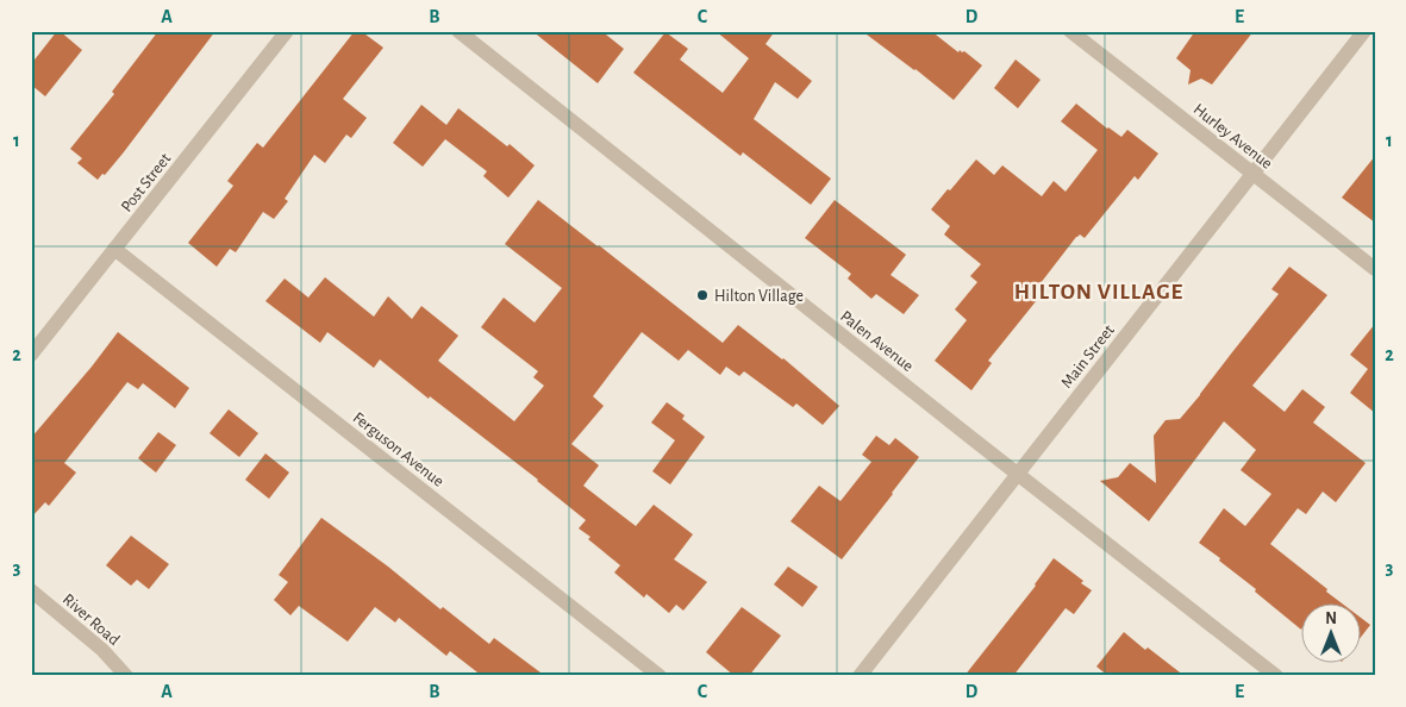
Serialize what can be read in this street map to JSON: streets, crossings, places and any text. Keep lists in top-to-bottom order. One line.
{"streets":{"street":["Hurley Avenue","Post Street","Palen Avenue","Main Street","Ferguson Avenue","River Road"]},"crossings":[["Hurley Avenue","Main Street"],["Post Street","Ferguson Avenue"],["Palen Avenue","Main Street"]],"districts":["HILTON VILLAGE"],"places":["Hilton Village"],"north":"top","grid":{"columns":["A","B","C","D","E"],"rows":["1","2","3"]}}
